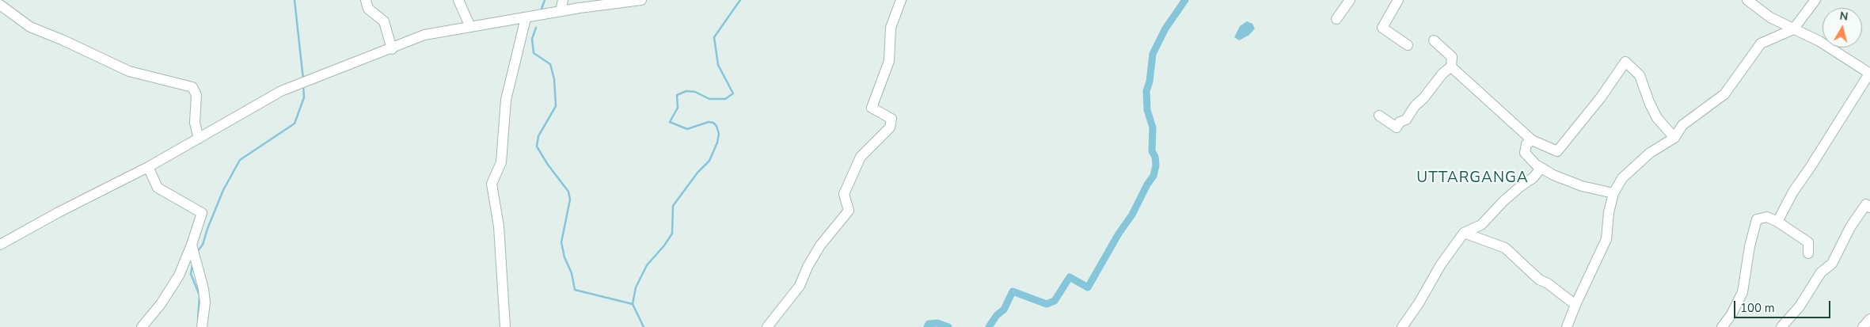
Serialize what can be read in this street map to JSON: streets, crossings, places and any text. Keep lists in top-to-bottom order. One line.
{"districts":["UTTARGANGA"],"scale_bar":"100 m","north":"top"}
